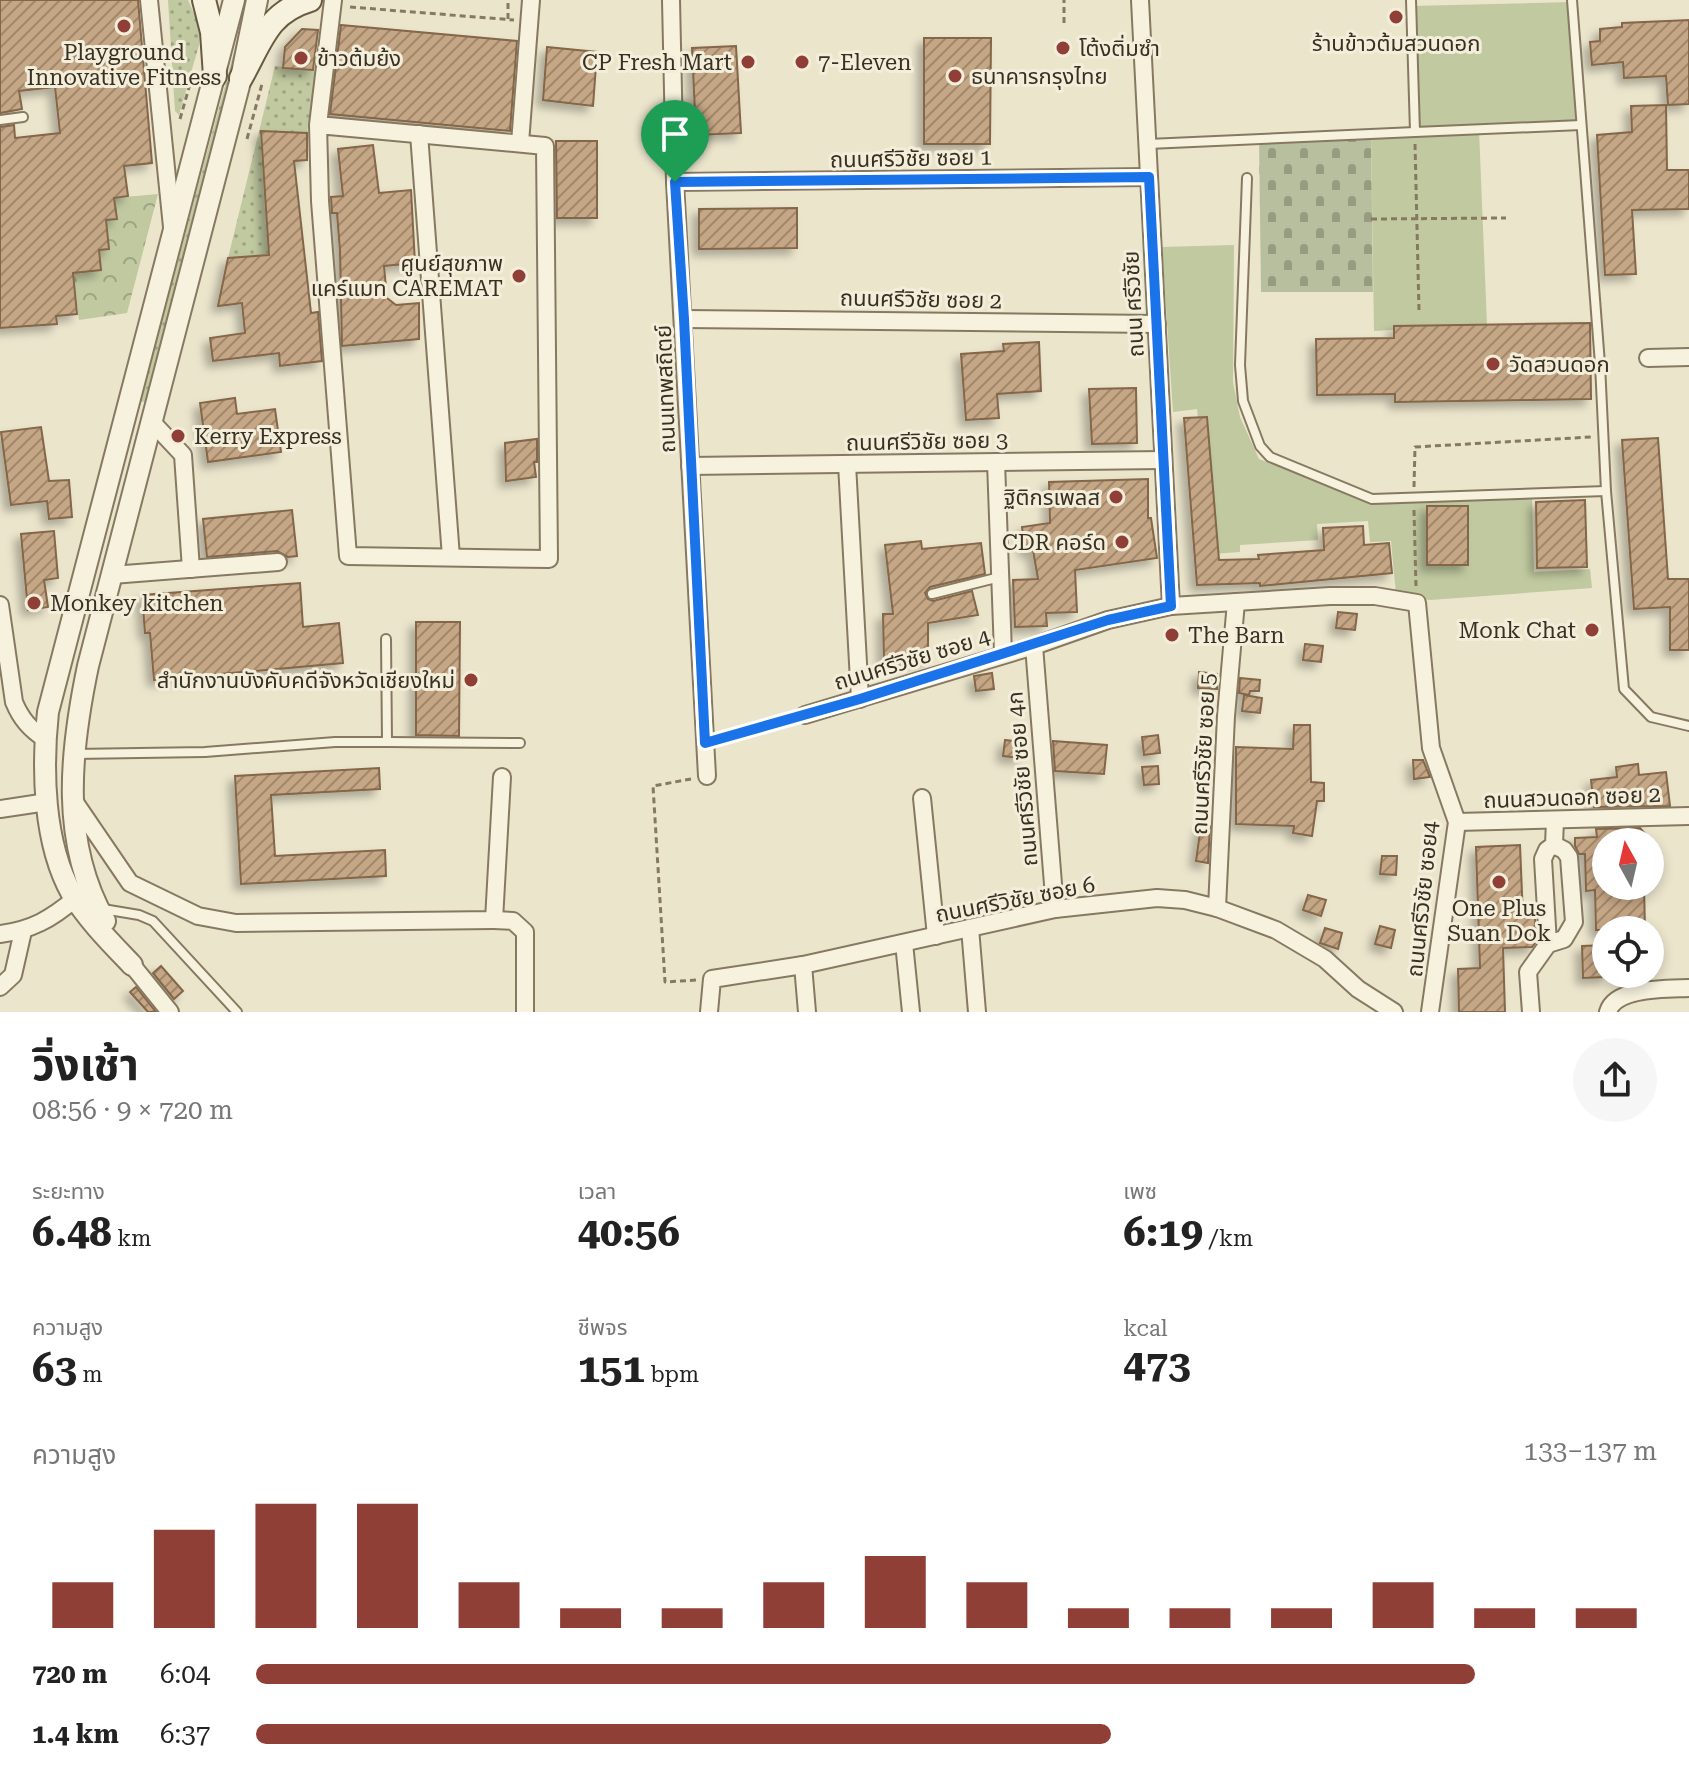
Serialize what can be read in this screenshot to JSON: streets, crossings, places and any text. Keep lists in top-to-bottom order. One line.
{"streets":{"street":["ถนนศรีวิชัย ซอย 1","ถนนศรีวิชัย ซอย 2","ถนน ศรีวิชัย","ถนนเทพสถิตย์","ถนนศรีวิชัย ซอย 3","ถนนศรีวิชัย ซอย 4","ถนนศรีวิชัย ซอย 5","ถนนศรีวิชัย ซอย 4ก","ถนนสวนดอก ซอย 2","ถนนศรีวิชัย ซอย 6","ถนนศรีวิชัย ซอย4"]},"crossings":[["ถนนศรีวิชัย ซอย 1","ถนน ศรีวิชัย"],["ถนนศรีวิชัย ซอย 1","ถนนเทพสถิตย์"],["ถนนศรีวิชัย ซอย 2","ถนน ศรีวิชัย"],["ถนนศรีวิชัย ซอย 2","ถนนเทพสถิตย์"],["ถนน ศรีวิชัย","ถนนศรีวิชัย ซอย 3"],["ถนน ศรีวิชัย","ถนนศรีวิชัย ซอย 4"],["ถนนเทพสถิตย์","ถนนศรีวิชัย ซอย 3"],["ถนนศรีวิชัย ซอย 4","ถนนศรีวิชัย ซอย 5"],["ถนนศรีวิชัย ซอย 4","ถนนศรีวิชัย ซอย 4ก"],["ถนนศรีวิชัย ซอย 4","ถนนศรีวิชัย ซอย4"],["ถนนศรีวิชัย ซอย 5","ถนนศรีวิชัย ซอย 6"],["ถนนศรีวิชัย ซอย 4ก","ถนนศรีวิชัย ซอย 6"],["ถนนสวนดอก ซอย 2","ถนนศรีวิชัย ซอย4"]],"places":["ร้านข้าวต้มสวนดอก","Playground Innovative Fitness","โต้งติ่มซำ","ข้าวต้มย้ง","CP Fresh Mart","7-Eleven","ธนาคารกรุงไทย","ศูนย์สุขภาพ แคร์แมท CAREMAT","วัดสวนดอก","Kerry Express","ฐิติกรเพลส","CDR คอร์ด","Monkey kitchen","Monk Chat","The Barn","สำนักงานบังคับคดีจังหวัดเชียงใหม่","One Plus Suan Dok"],"north":"top","page":{"heading":["วิ่งเช้า","08:56 · 9 × 720 m"],"stats":[["ระยะทาง","6.48 km"],["เวลา","40:56"],["เพซ","6:19 /km"],["ความสูง","63 m"],["ชีพจร","151 bpm"],["kcal","473"]],"chart":["ความสูง","133–137 m"],"list":[{"name":"720 m","note":"6:04"},{"name":"1.4 km","note":"6:37"}]}}
